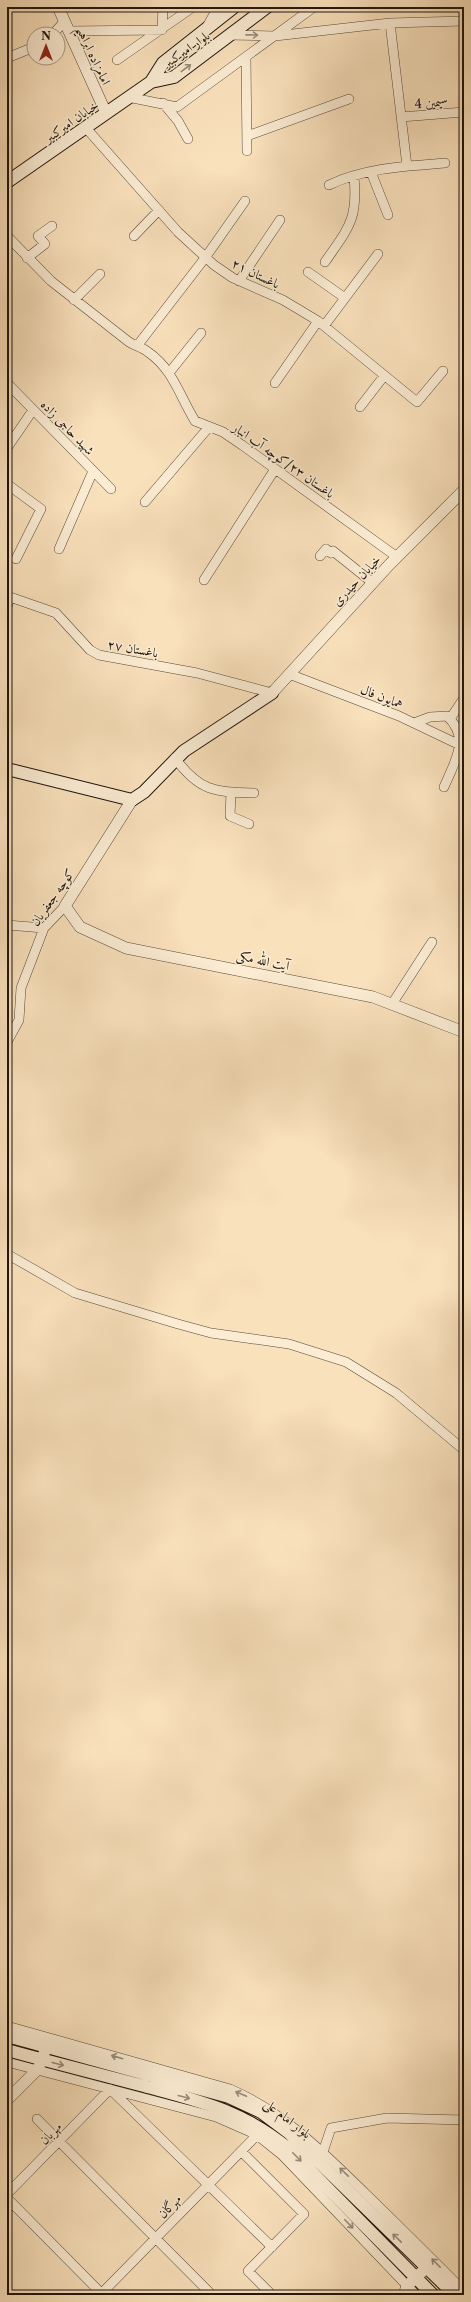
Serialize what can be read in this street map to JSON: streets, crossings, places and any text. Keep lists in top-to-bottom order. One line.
{"streets":{"main road":["بلوار امیرکبیر","خیابان امیرکبیر","بلوار امام علی"],"street":["امامزاده ابراهیم","سیمین 4","باغستان ۲۱","شهید حاجی زاده","باغستان ۲۳/کوچه آب انبار","خیابان حیدری","باغستان ۲۷","همایون فال","کوچه جعفریان","آیت الله مکی","مهربان","مهرگان"]},"crossings":[["بلوار امیرکبیر","خیابان امیرکبیر"],["امامزاده ابراهیم","خیابان امیرکبیر"],["خیابان امیرکبیر","باغستان ۲۱"],["باغستان ۲۳/کوچه آب انبار","خیابان حیدری"],["خیابان حیدری","باغستان ۲۷"],["خیابان حیدری","همایون فال"],["کوچه جعفریان","آیت الله مکی"]],"north":"top"}
